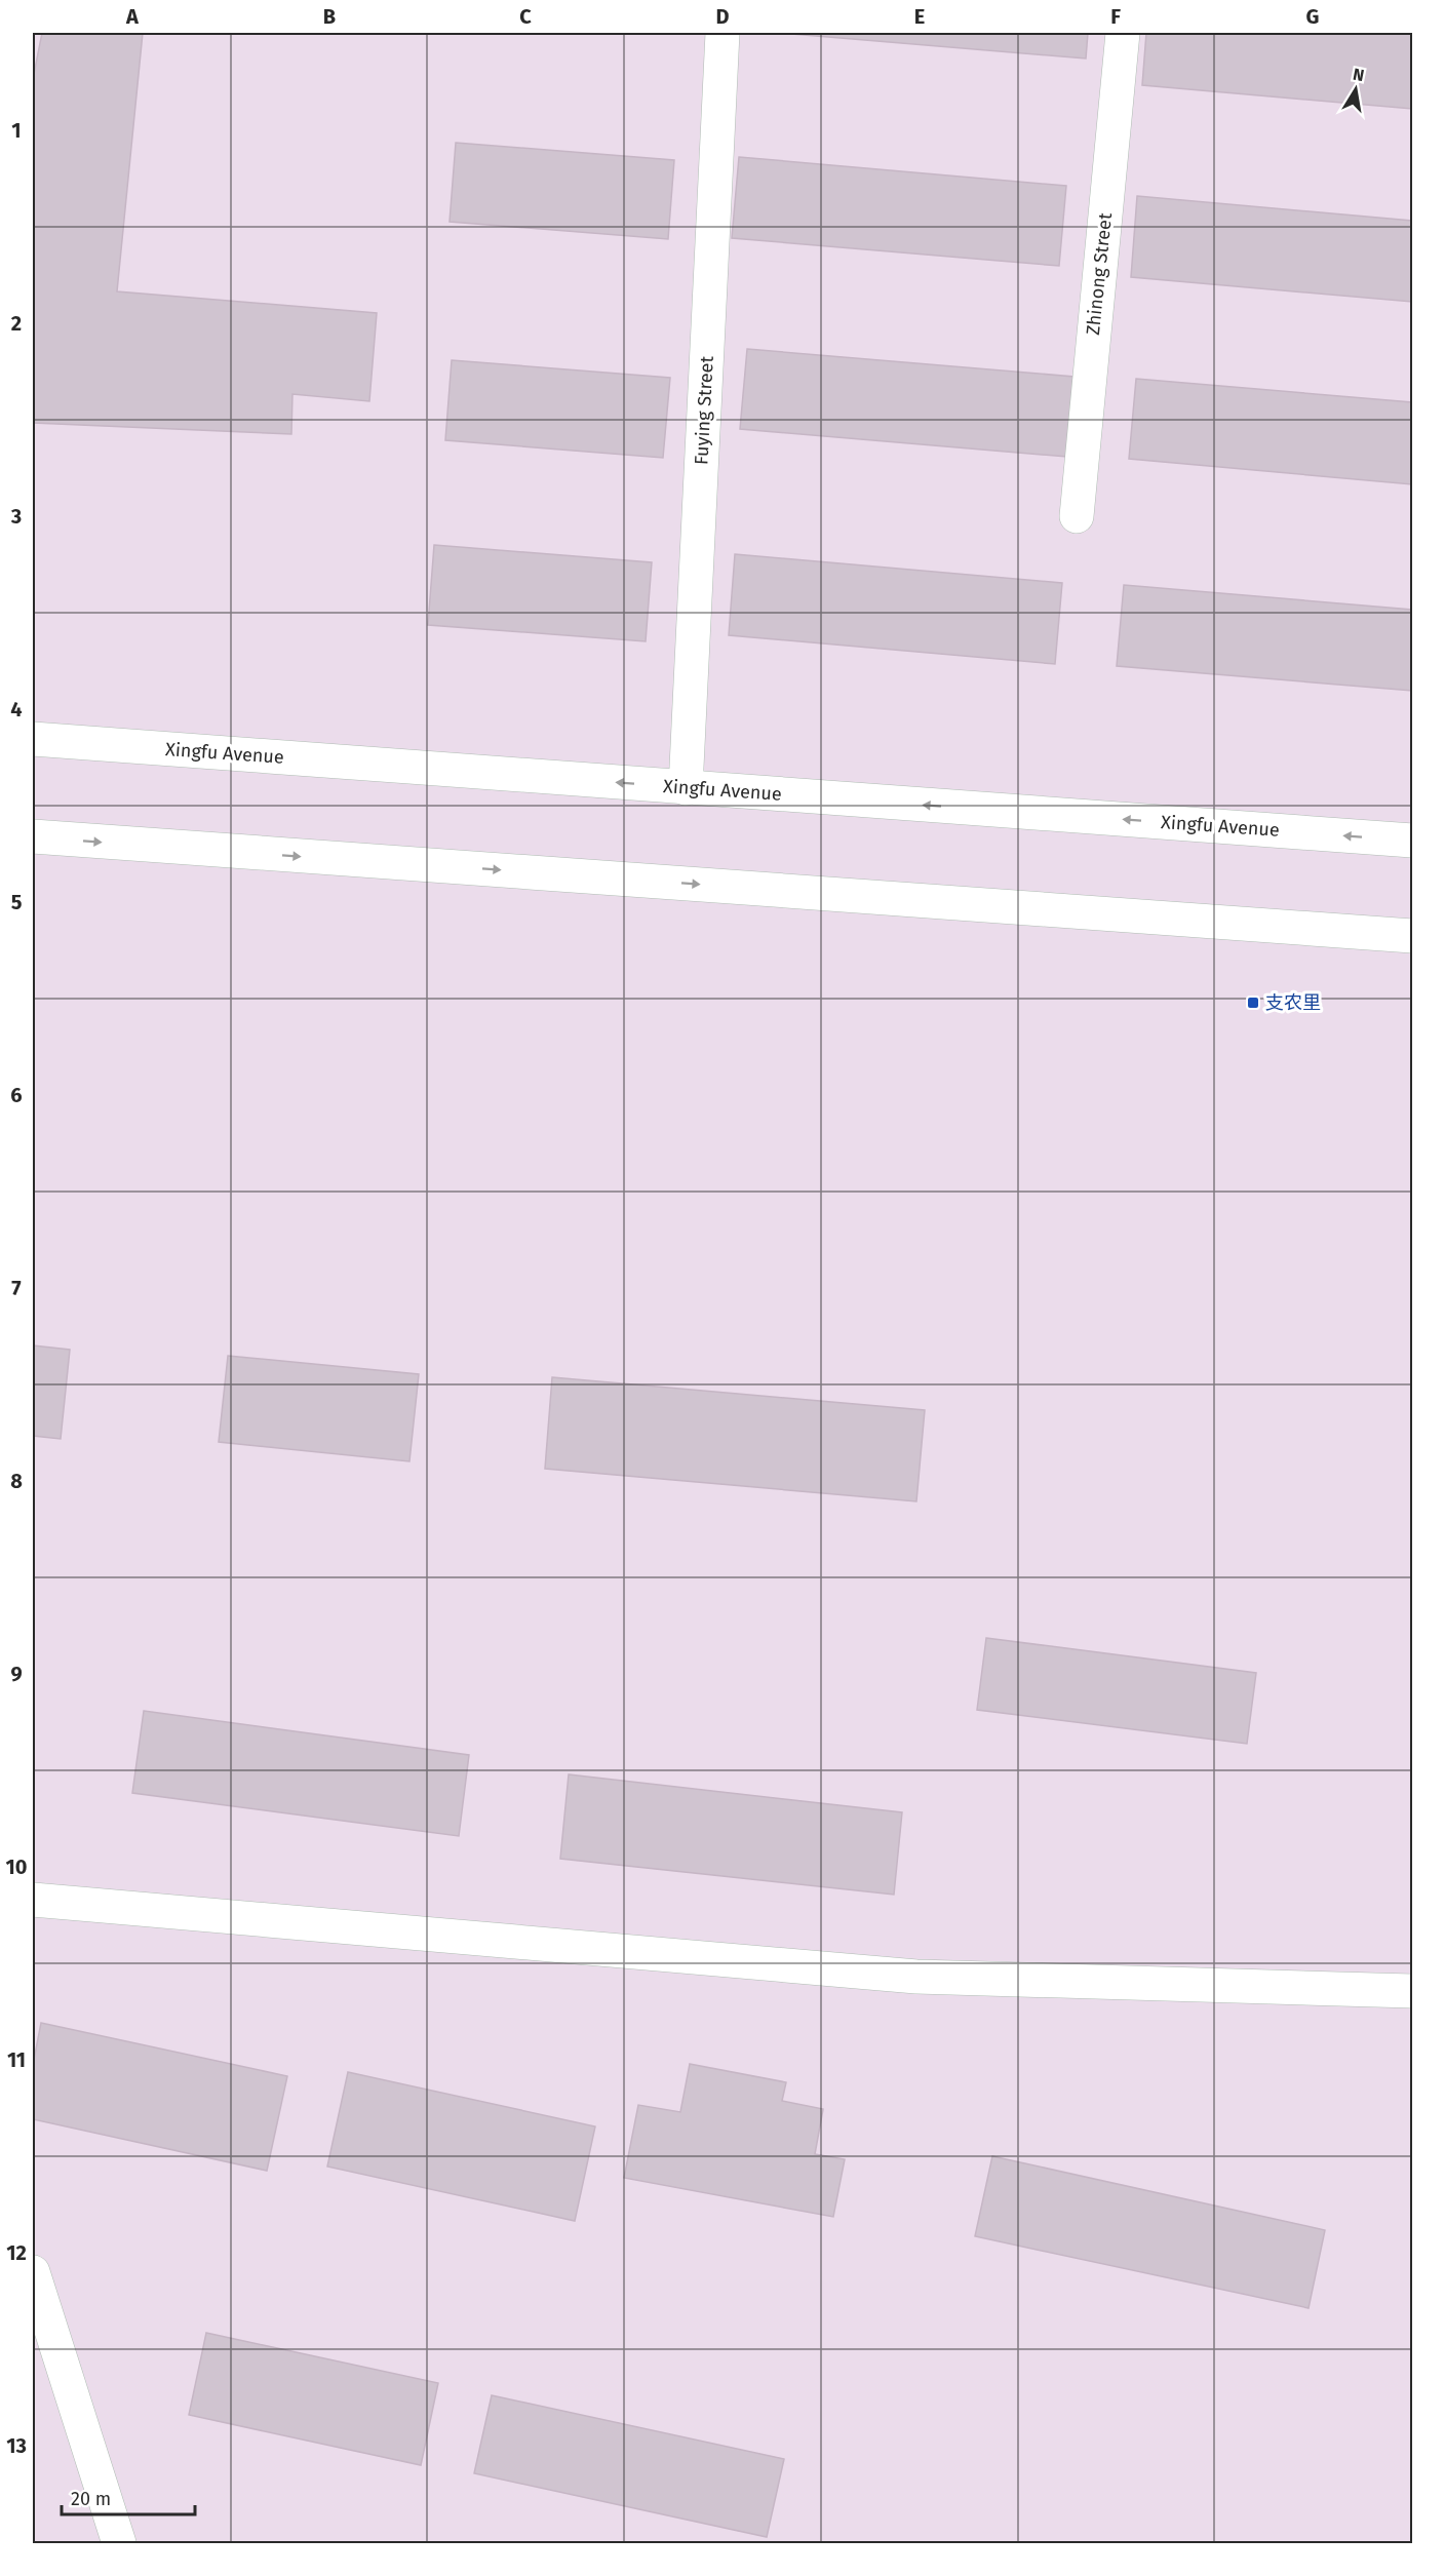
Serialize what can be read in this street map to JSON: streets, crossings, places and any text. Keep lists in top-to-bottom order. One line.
{"streets":{"street":["Zhinong Street","Fuying Street","Xingfu Avenue"]},"crossings":[["Fuying Street","Xingfu Avenue"]],"places":{"transit":["支农里"]},"scale_bar":"20 m","north":"top","grid":{"columns":["A","B","C","D","E","F","G"],"rows":["1","2","3","4","5","6","7","8","9","10","11","12","13"]}}
